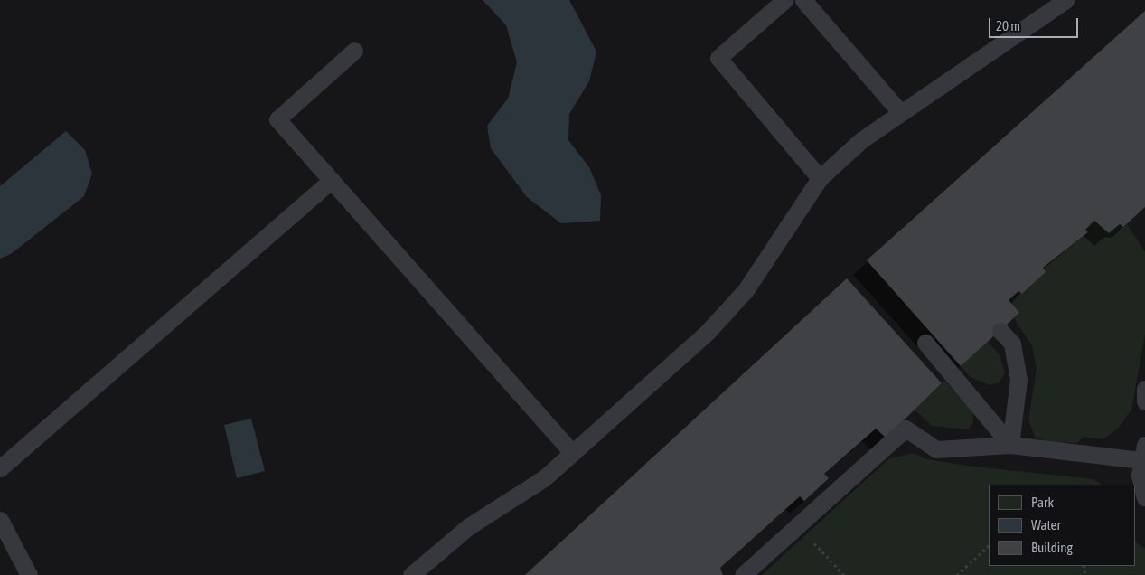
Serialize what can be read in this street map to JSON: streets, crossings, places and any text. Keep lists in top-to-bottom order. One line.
{"legend":["Park","Water","Building"],"scale_bar":"20 m"}
